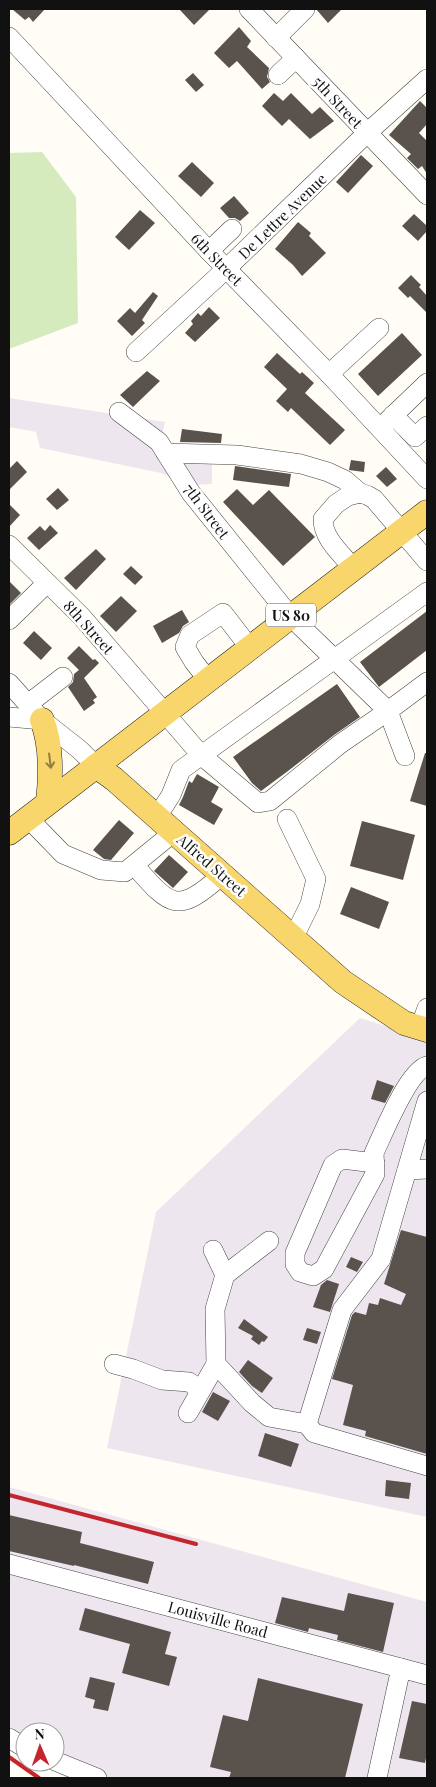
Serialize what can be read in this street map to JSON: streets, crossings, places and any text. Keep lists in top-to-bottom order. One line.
{"streets":{"main road":["US 80","Alfred Street"],"street":["5th Street","De Lettre Avenue","6th Street","7th Street","8th Street","Louisville Road"]},"crossings":[["5th Street","De Lettre Avenue"],["De Lettre Avenue","6th Street"],["7th Street","US 80"],["7th Street","8th Street"],["US 80","8th Street"],["US 80","Alfred Street"]],"north":"top"}
